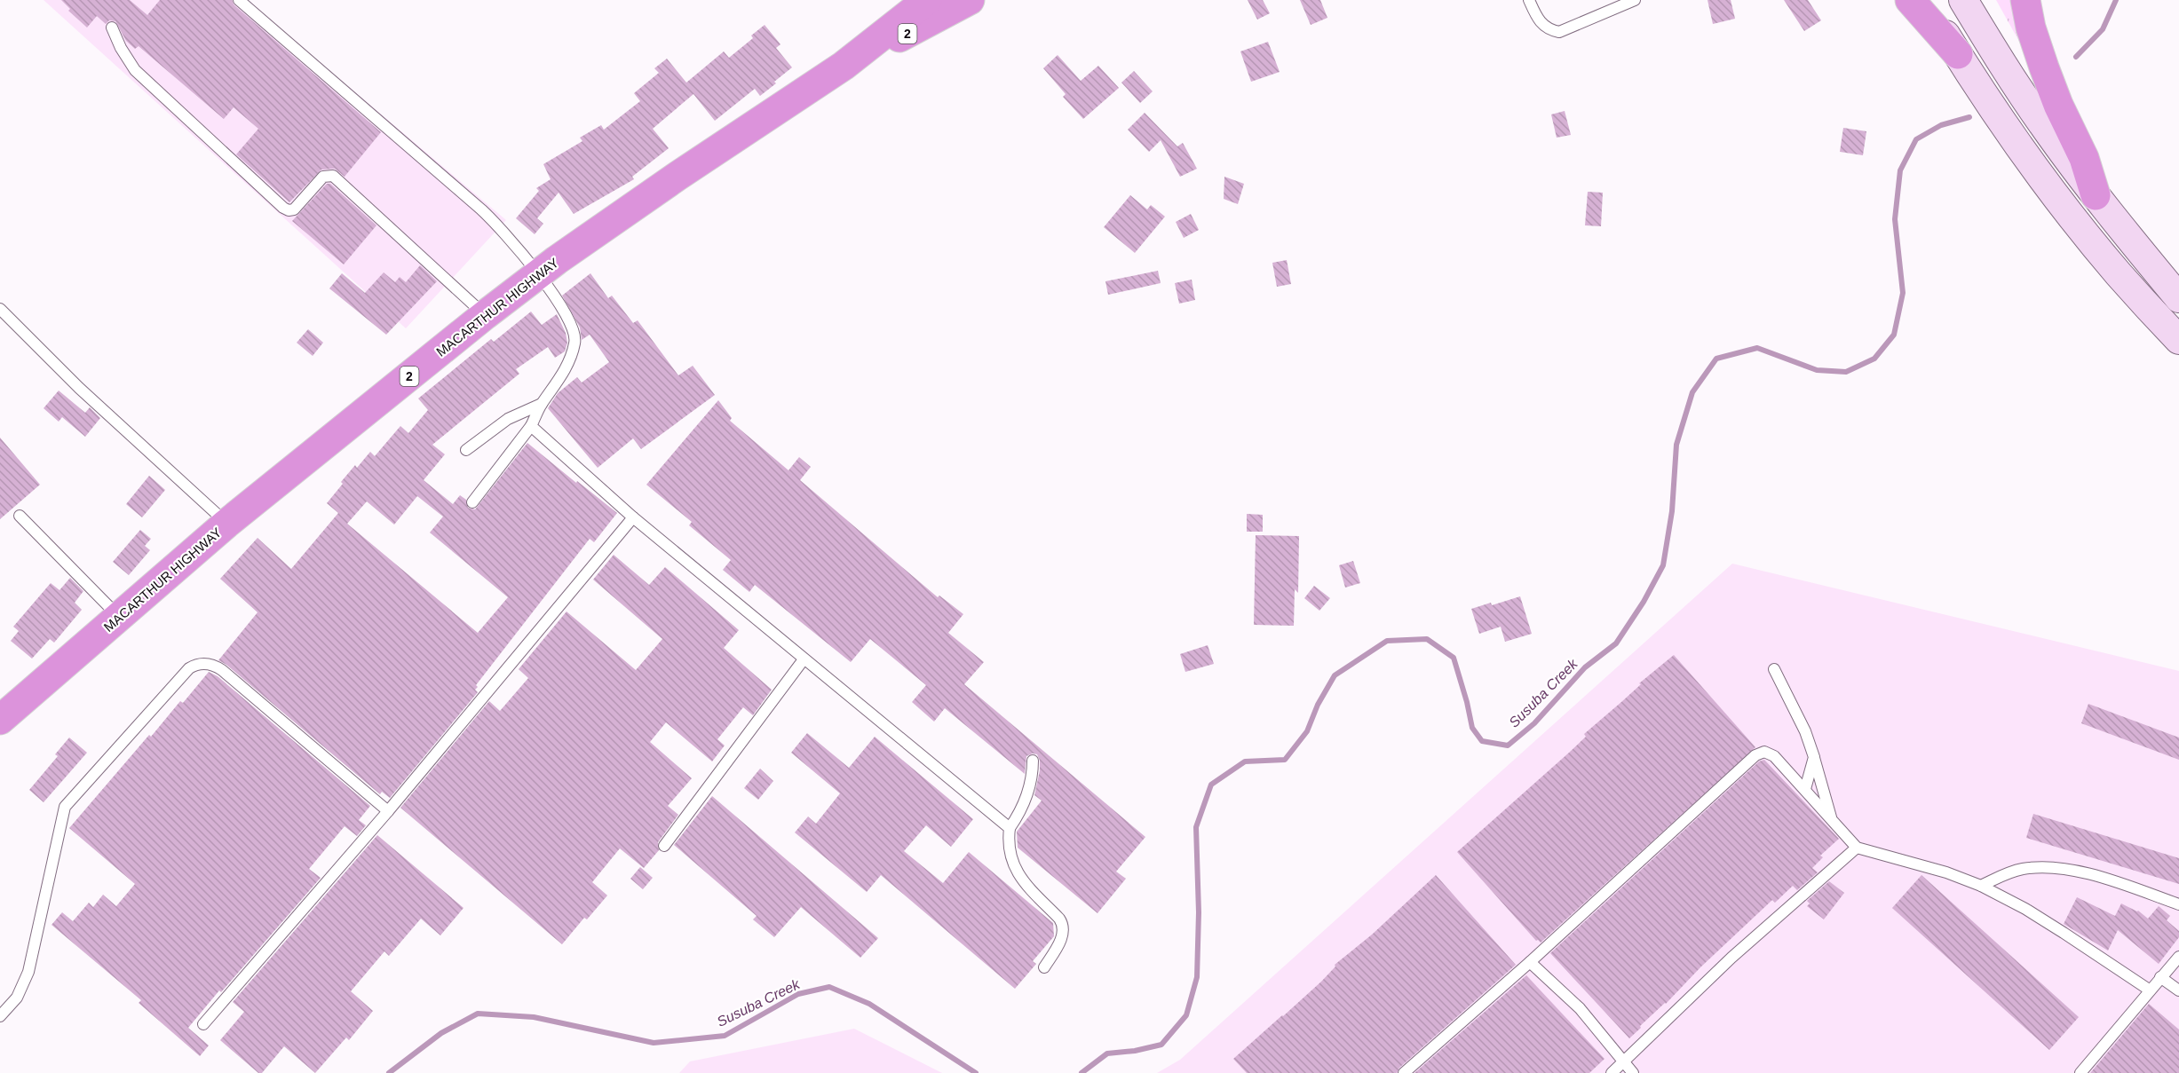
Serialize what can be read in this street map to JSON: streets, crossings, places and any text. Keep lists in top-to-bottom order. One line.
{"streets":{"highway":["2","MACARTHUR HIGHWAY"]},"water":["Susuba Creek"]}
